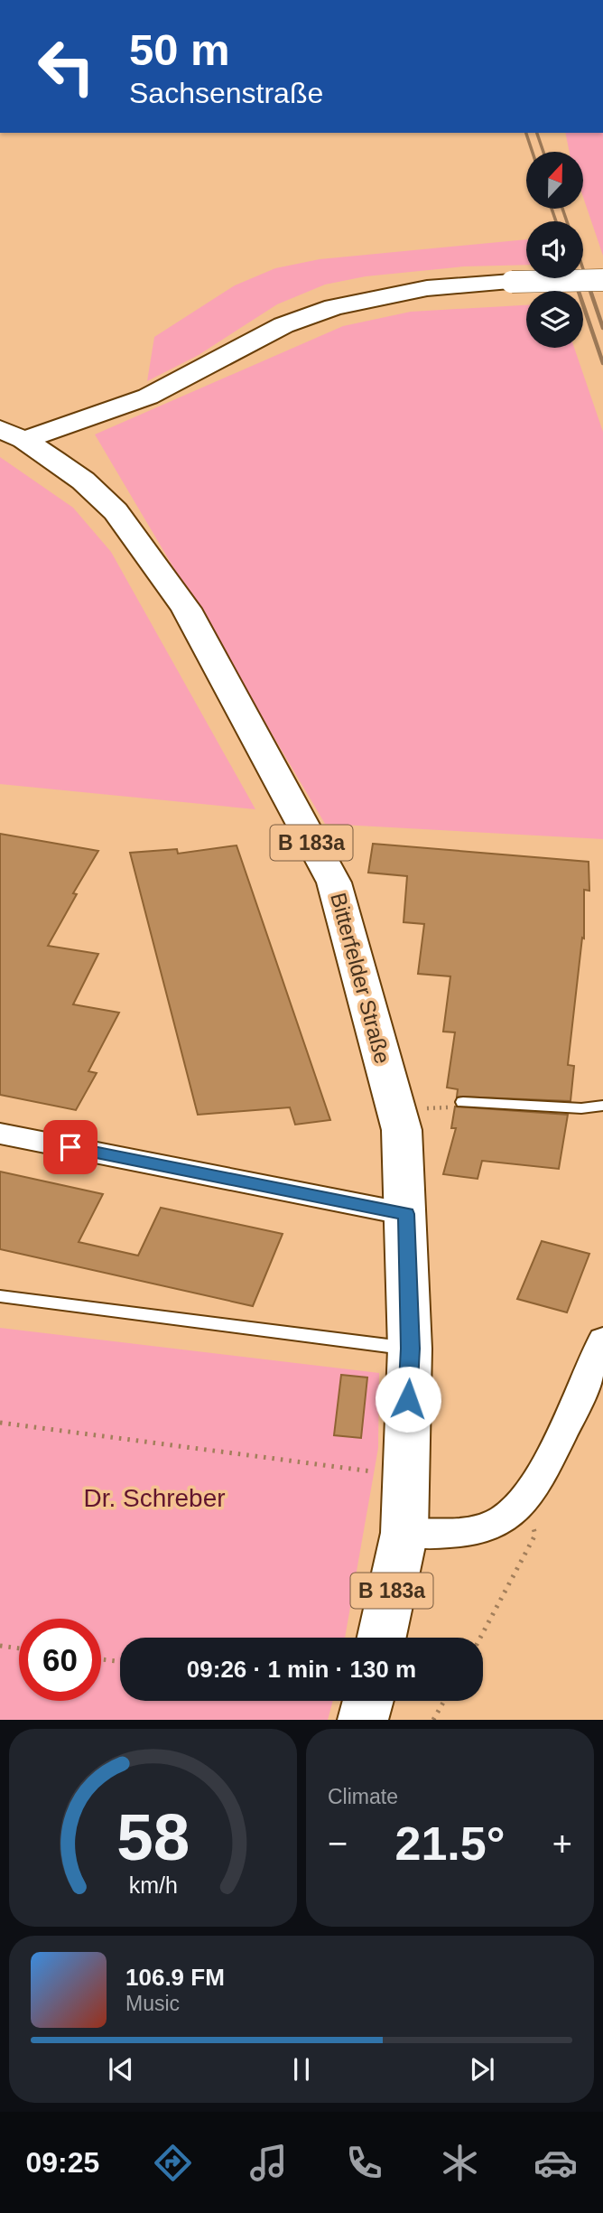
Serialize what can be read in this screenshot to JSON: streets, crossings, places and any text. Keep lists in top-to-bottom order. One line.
{"streets":{"main road":["B 183a","Bitterfelder Straße"]},"parks":["Dr. Schreber"],"north":"top","page":{"turn":["50 m","Sachsenstraße"],"limit":"60","trip":"09:26 · 1 min · 130 m","tile":"Climate","heat":["−","21.5°","+"],"song":["106.9 FM","Music"],"tabs":"09:25","gauge":["58","km/h"]}}
